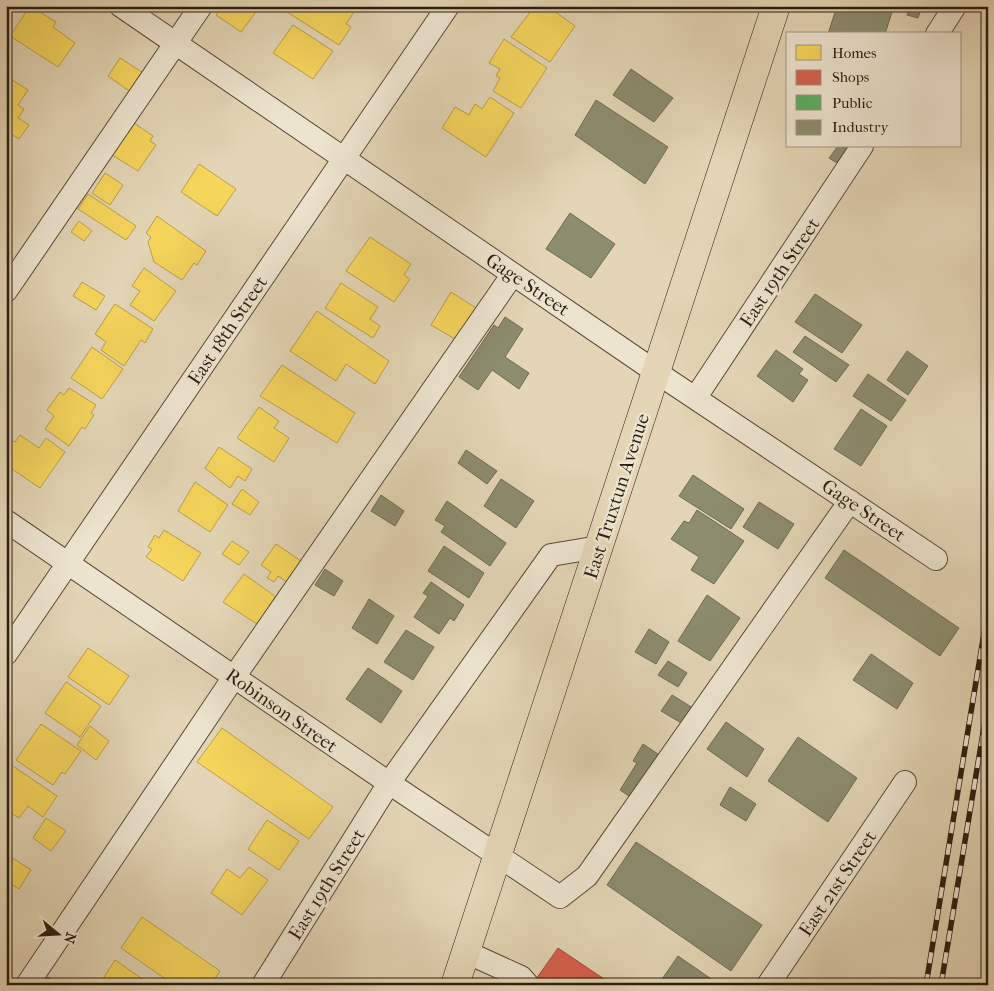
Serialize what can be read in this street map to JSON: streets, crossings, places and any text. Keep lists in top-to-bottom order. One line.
{"streets":{"main road":["East Truxtun Avenue"],"street":["East 19th Street","Gage Street","East 18th Street","Robinson Street","East 21st Street"]},"crossings":[["East 19th Street","Gage Street"],["East 19th Street","East Truxtun Avenue"],["East 19th Street","Robinson Street"],["Gage Street","East 18th Street"],["Gage Street","East Truxtun Avenue"],["Gage Street","Robinson Street"],["East 18th Street","Robinson Street"],["East Truxtun Avenue","Robinson Street"]],"legend":["Homes","Shops","Public","Industry"],"north":"right"}
